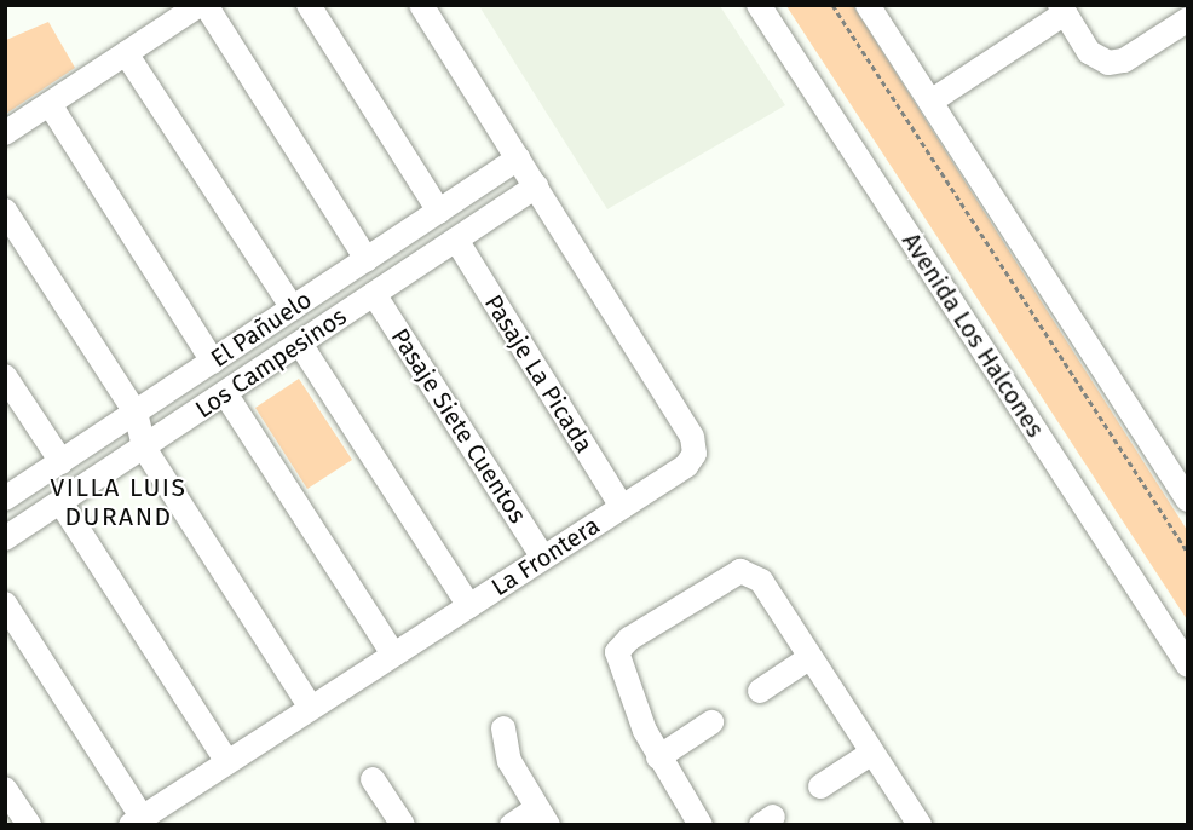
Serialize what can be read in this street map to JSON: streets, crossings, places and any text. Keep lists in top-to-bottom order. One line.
{"streets":{"street":["El Pañuelo","Avenida Los Halcones","Los Campesinos","Pasaje La Picada","Pasaje Siete Cuentos","La Frontera"]},"crossings":[["El Pañuelo","La Frontera"],["Los Campesinos","Pasaje La Picada"],["Los Campesinos","Pasaje Siete Cuentos"],["Los Campesinos","La Frontera"],["Pasaje La Picada","La Frontera"],["Pasaje Siete Cuentos","La Frontera"]],"districts":["VILLA LUIS DURAND"]}
